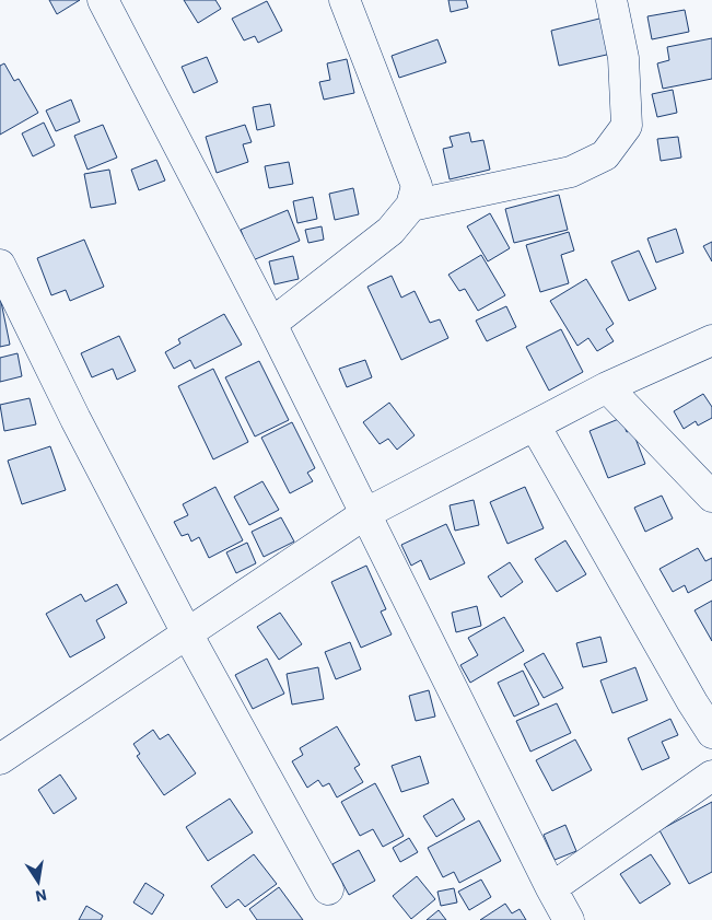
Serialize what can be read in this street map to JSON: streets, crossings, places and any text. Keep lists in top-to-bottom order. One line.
{"north":"bottom"}
